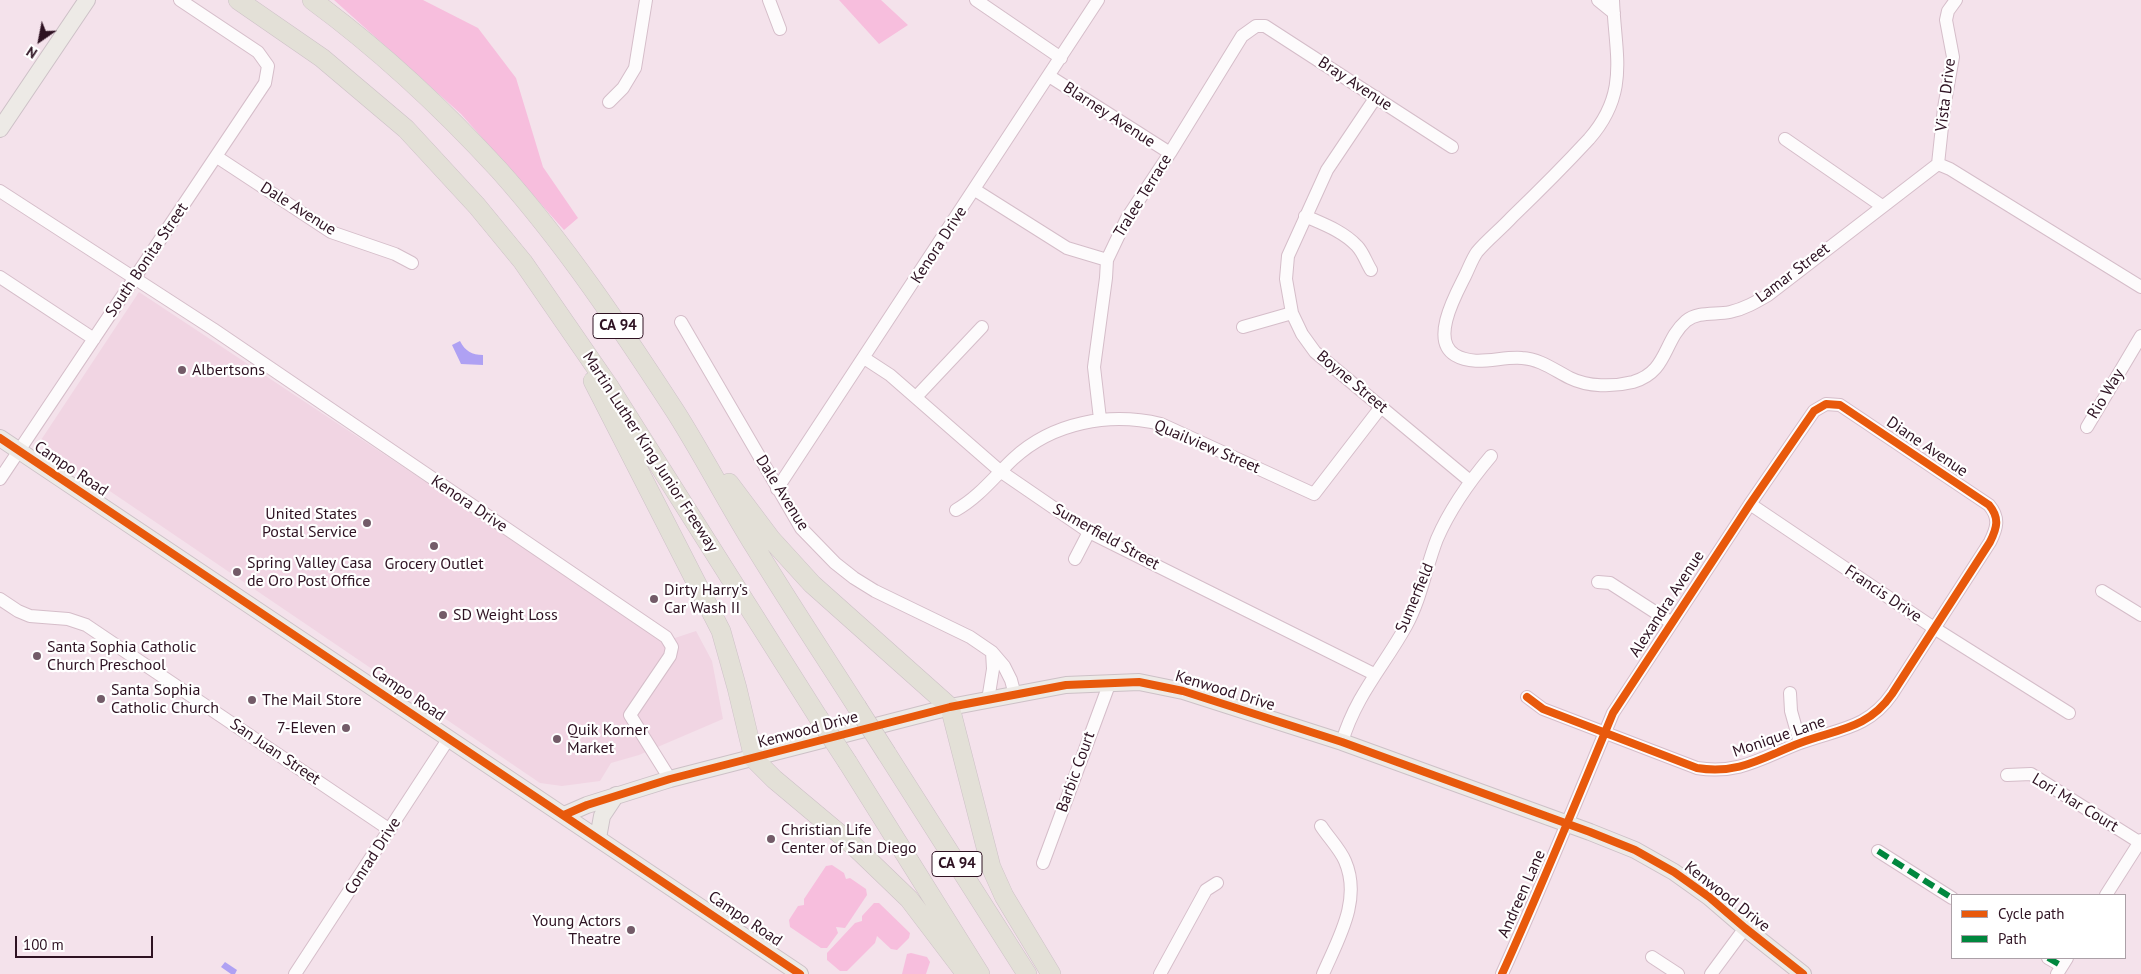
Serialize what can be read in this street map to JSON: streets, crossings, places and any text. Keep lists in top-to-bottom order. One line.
{"streets":{"highway":["CA 94","Martin Luther King Junior Freeway"],"main road":["Campo Road","Kenwood Drive"],"street":["Bray Avenue","Vista Drive","Blarney Avenue","Tralee Terrace","Dale Avenue","Kenora Drive","South Bonita Street","Lamar Street","Boyne Street","Rio Way","Quailview Street","Diane Avenue","Sumerfield Street","Francis Drive","Sumerfield","Alexandra Avenue","Monique Lane","San Juan Street","Barbic Court","Lori Mar Court","Conrad Drive","Andreen Lane"]},"crossings":[["Bray Avenue","Tralee Terrace"],["Bray Avenue","Boyne Street"],["Vista Drive","Lamar Street"],["Blarney Avenue","Tralee Terrace"],["Blarney Avenue","Kenora Drive"],["Tralee Terrace","Quailview Street"],["Dale Avenue","Kenora Drive"],["Dale Avenue","South Bonita Street"],["Dale Avenue","Kenwood Drive"],["Kenora Drive","South Bonita Street"],["Kenora Drive","Sumerfield Street"],["Kenora Drive","Kenwood Drive"],["South Bonita Street","Campo Road"],["Boyne Street","Quailview Street"],["Boyne Street","Sumerfield"],["Quailview Street","Sumerfield Street"],["Diane Avenue","Alexandra Avenue"],["Diane Avenue","Monique Lane"],["Campo Road","Kenwood Drive"],["Campo Road","Conrad Drive"],["Sumerfield Street","Sumerfield"],["Francis Drive","Alexandra Avenue"],["Francis Drive","Monique Lane"],["Sumerfield","Kenwood Drive"],["Alexandra Avenue","Kenwood Drive"],["Alexandra Avenue","Monique Lane"],["Alexandra Avenue","Andreen Lane"],["Kenwood Drive","Barbic Court"],["Kenwood Drive","Andreen Lane"],["San Juan Street","Conrad Drive"]],"places":["Albertsons","United States Postal Service","Grocery Outlet","Spring Valley Casa de Oro Post Office","Dirty Harry's Car Wash II","SD Weight Loss","Santa Sophia Catholic Church Preschool","Santa Sophia Catholic Church","The Mail Store","7-Eleven","Quik Korner Market","Christian Life Center of San Diego","Young Actors Theatre"],"legend":["Cycle path","Path"],"scale_bar":"100 m","north":"bottom left"}
